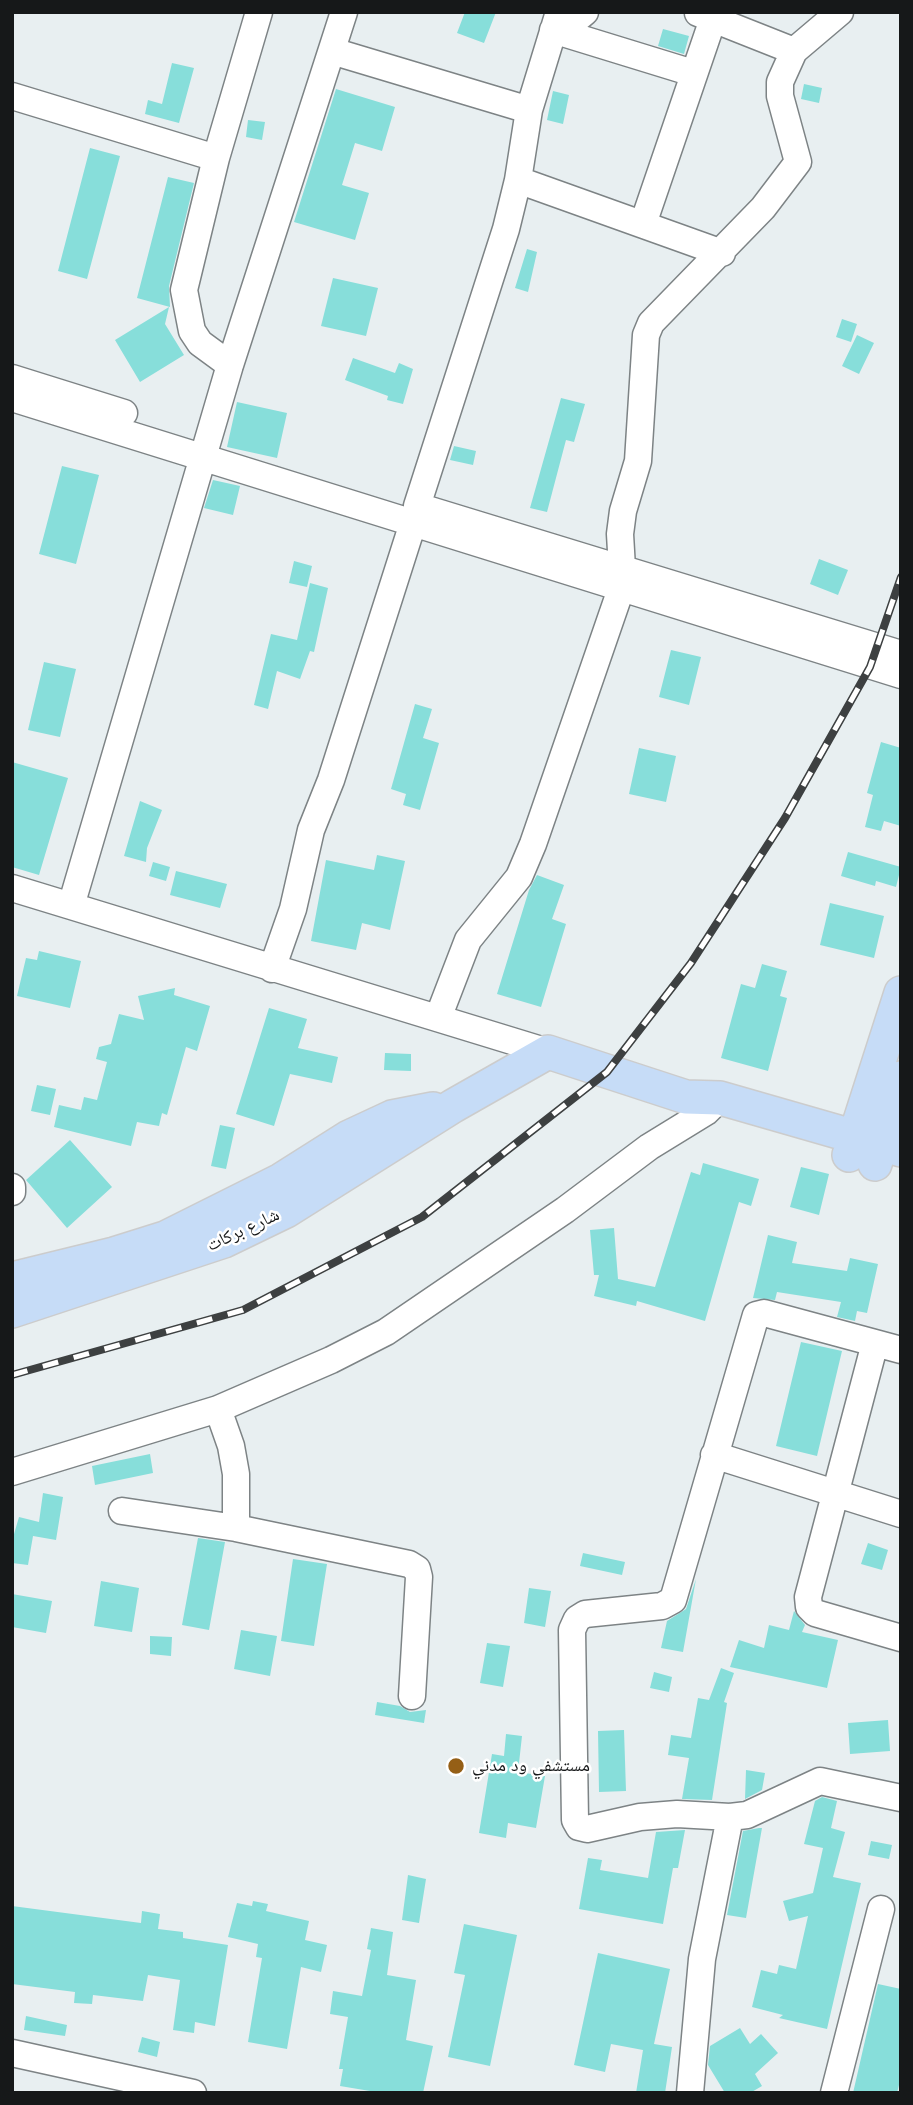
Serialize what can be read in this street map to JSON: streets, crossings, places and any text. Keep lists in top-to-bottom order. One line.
{"streets":{"main road":["شارع بركات"]},"places":["مستشفي ود مدني"]}
